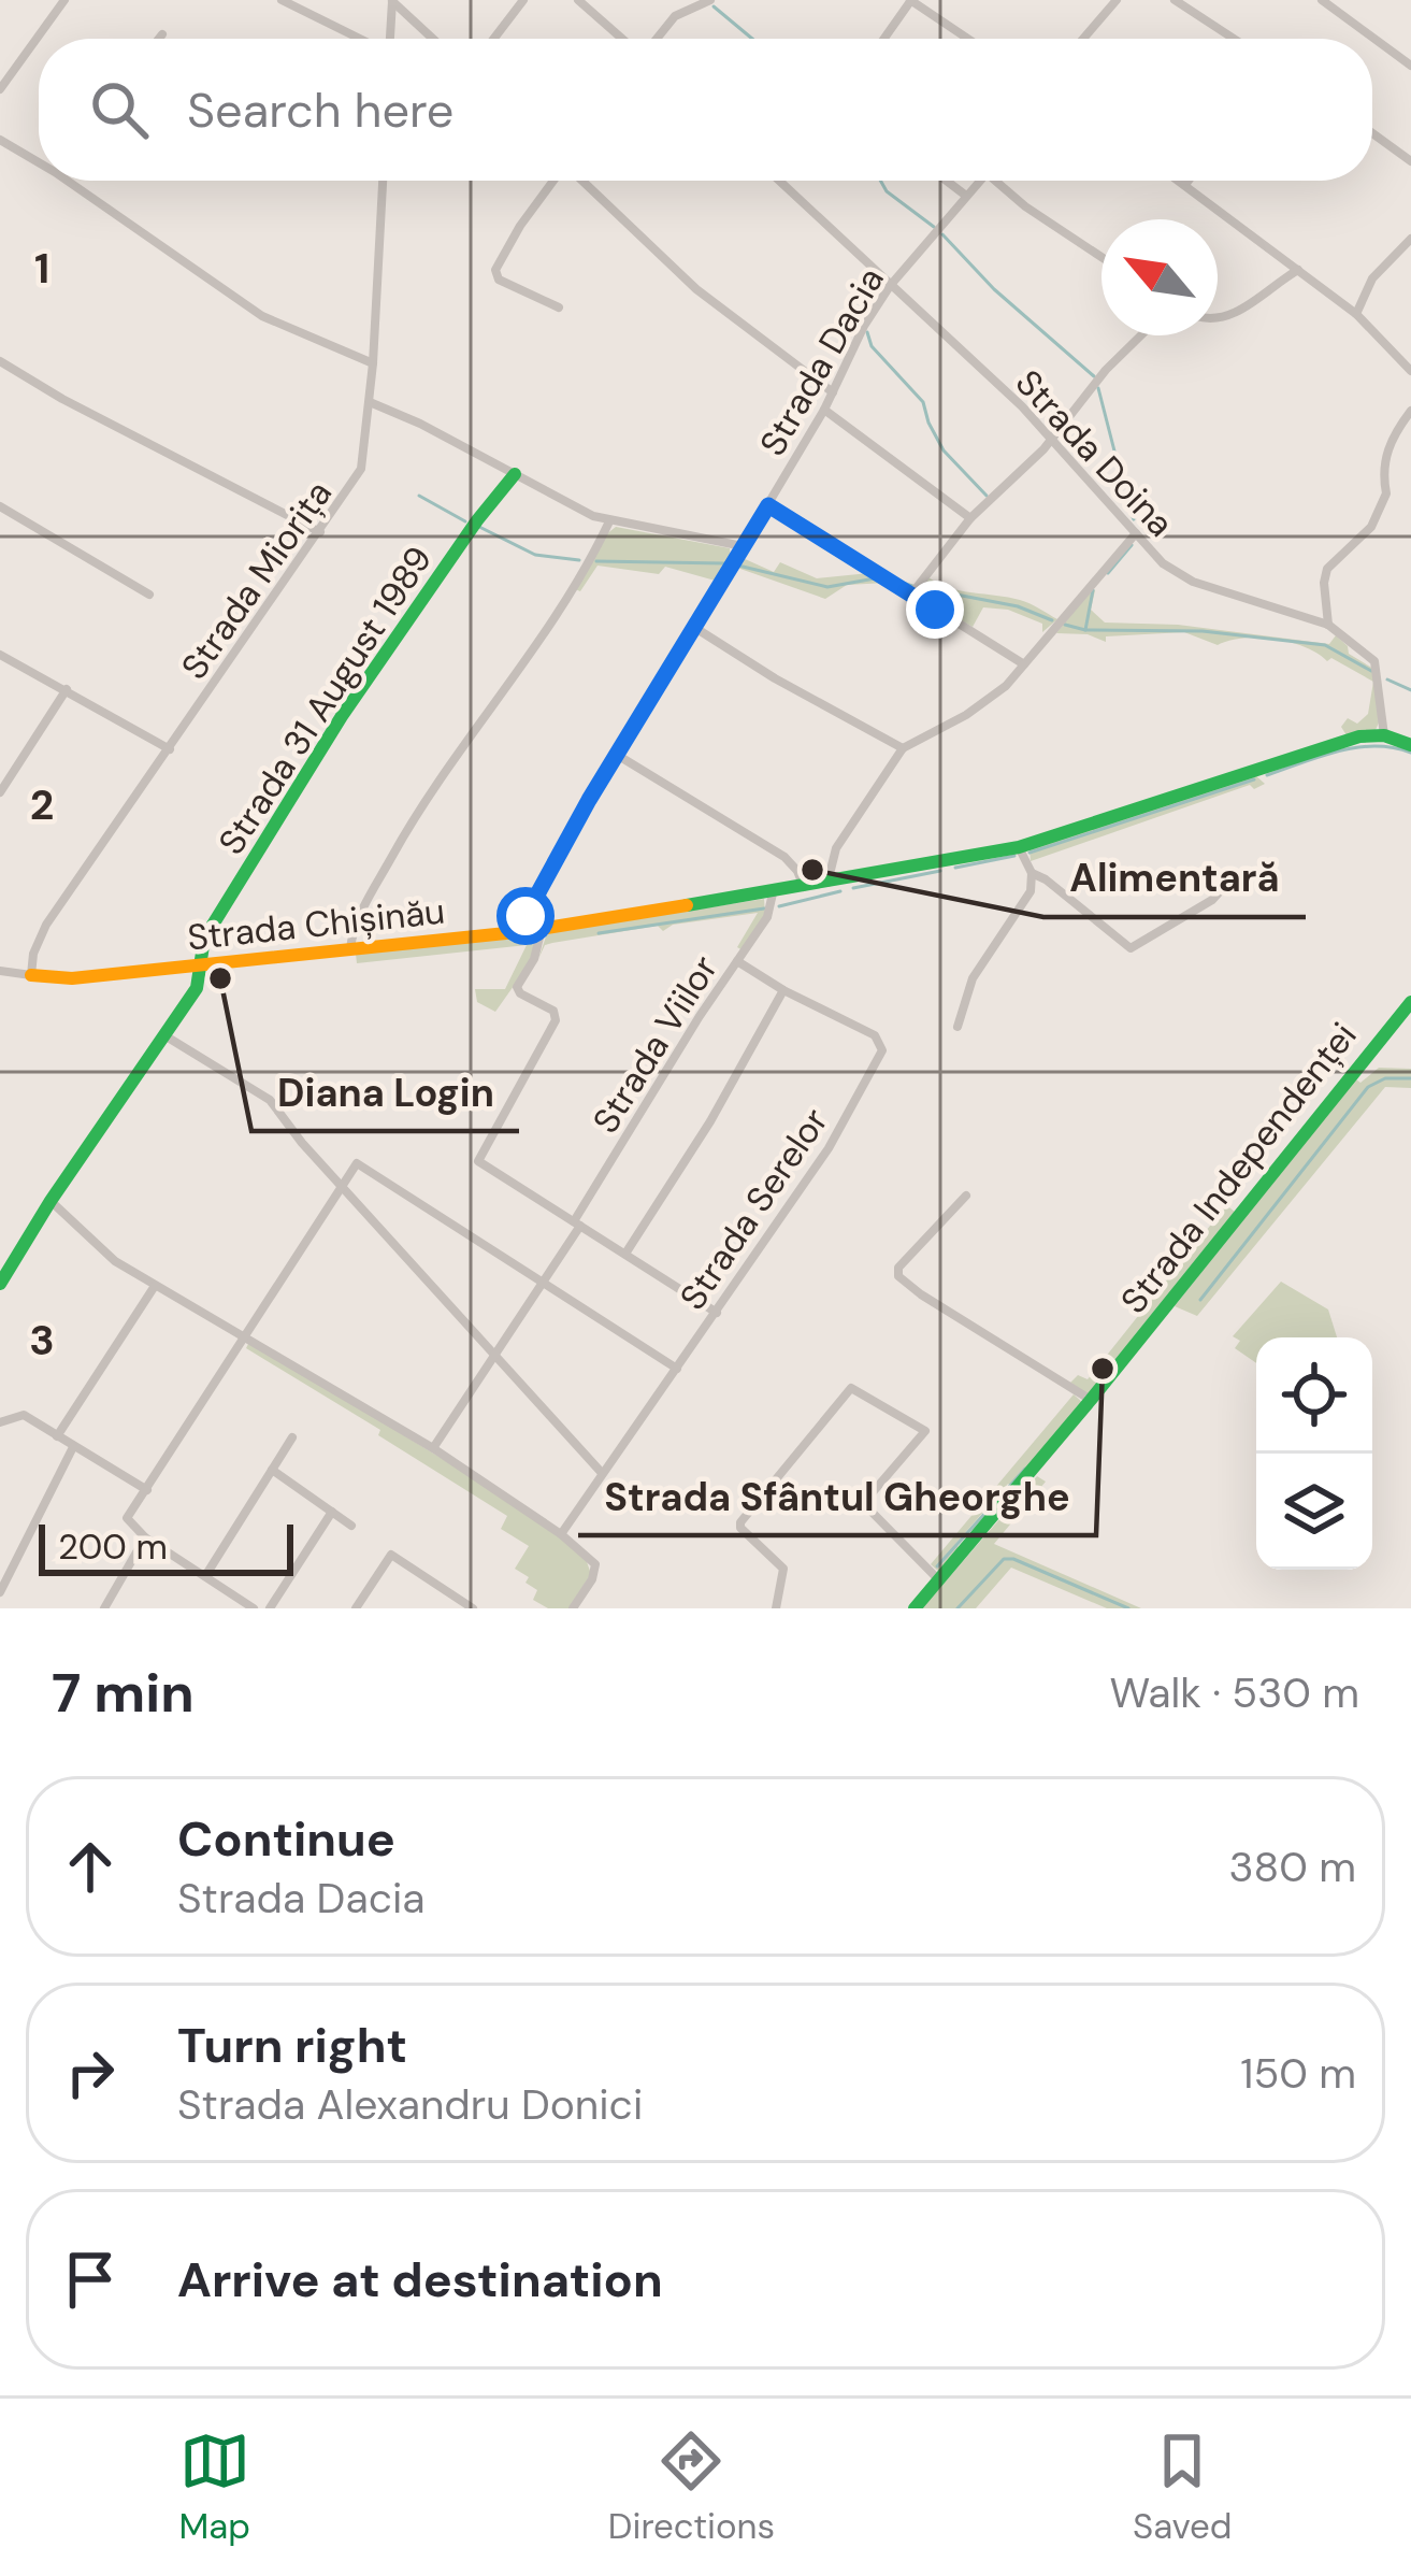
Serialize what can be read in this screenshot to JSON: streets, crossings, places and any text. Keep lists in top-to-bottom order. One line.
{"streets":{"street":["Strada Dacia","Strada Doina","Strada Miorița","Strada 31 August 1989","Strada Chișinău","Strada Viilor","Strada Independenței","Strada Serelor"]},"crossings":[["Strada Dacia","Strada Doina"],["Strada Dacia","Strada Chișinău"],["Strada Dacia","Strada Viilor"],["Strada Doina","Strada Chișinău"],["Strada Miorița","Strada Chișinău"],["Strada 31 August 1989","Strada Chișinău"],["Strada Chișinău","Strada Viilor"],["Strada Viilor","Strada Serelor"]],"places":["Alimentară","Diana Login","Strada Sfântul Gheorghe"],"scale_bar":"200 m","north":"top left","page":{"search":"Search here","scale":"200 m","heading":["7 min","Walk · 530 m"],"list":[["Continue","Strada Dacia","380 m"],["Turn right","Strada Alexandru Donici","150 m"],"Arrive at destination"],"nav":["Map","Directions","Saved"]},"grid":{"rows":["1","2","3"]}}
